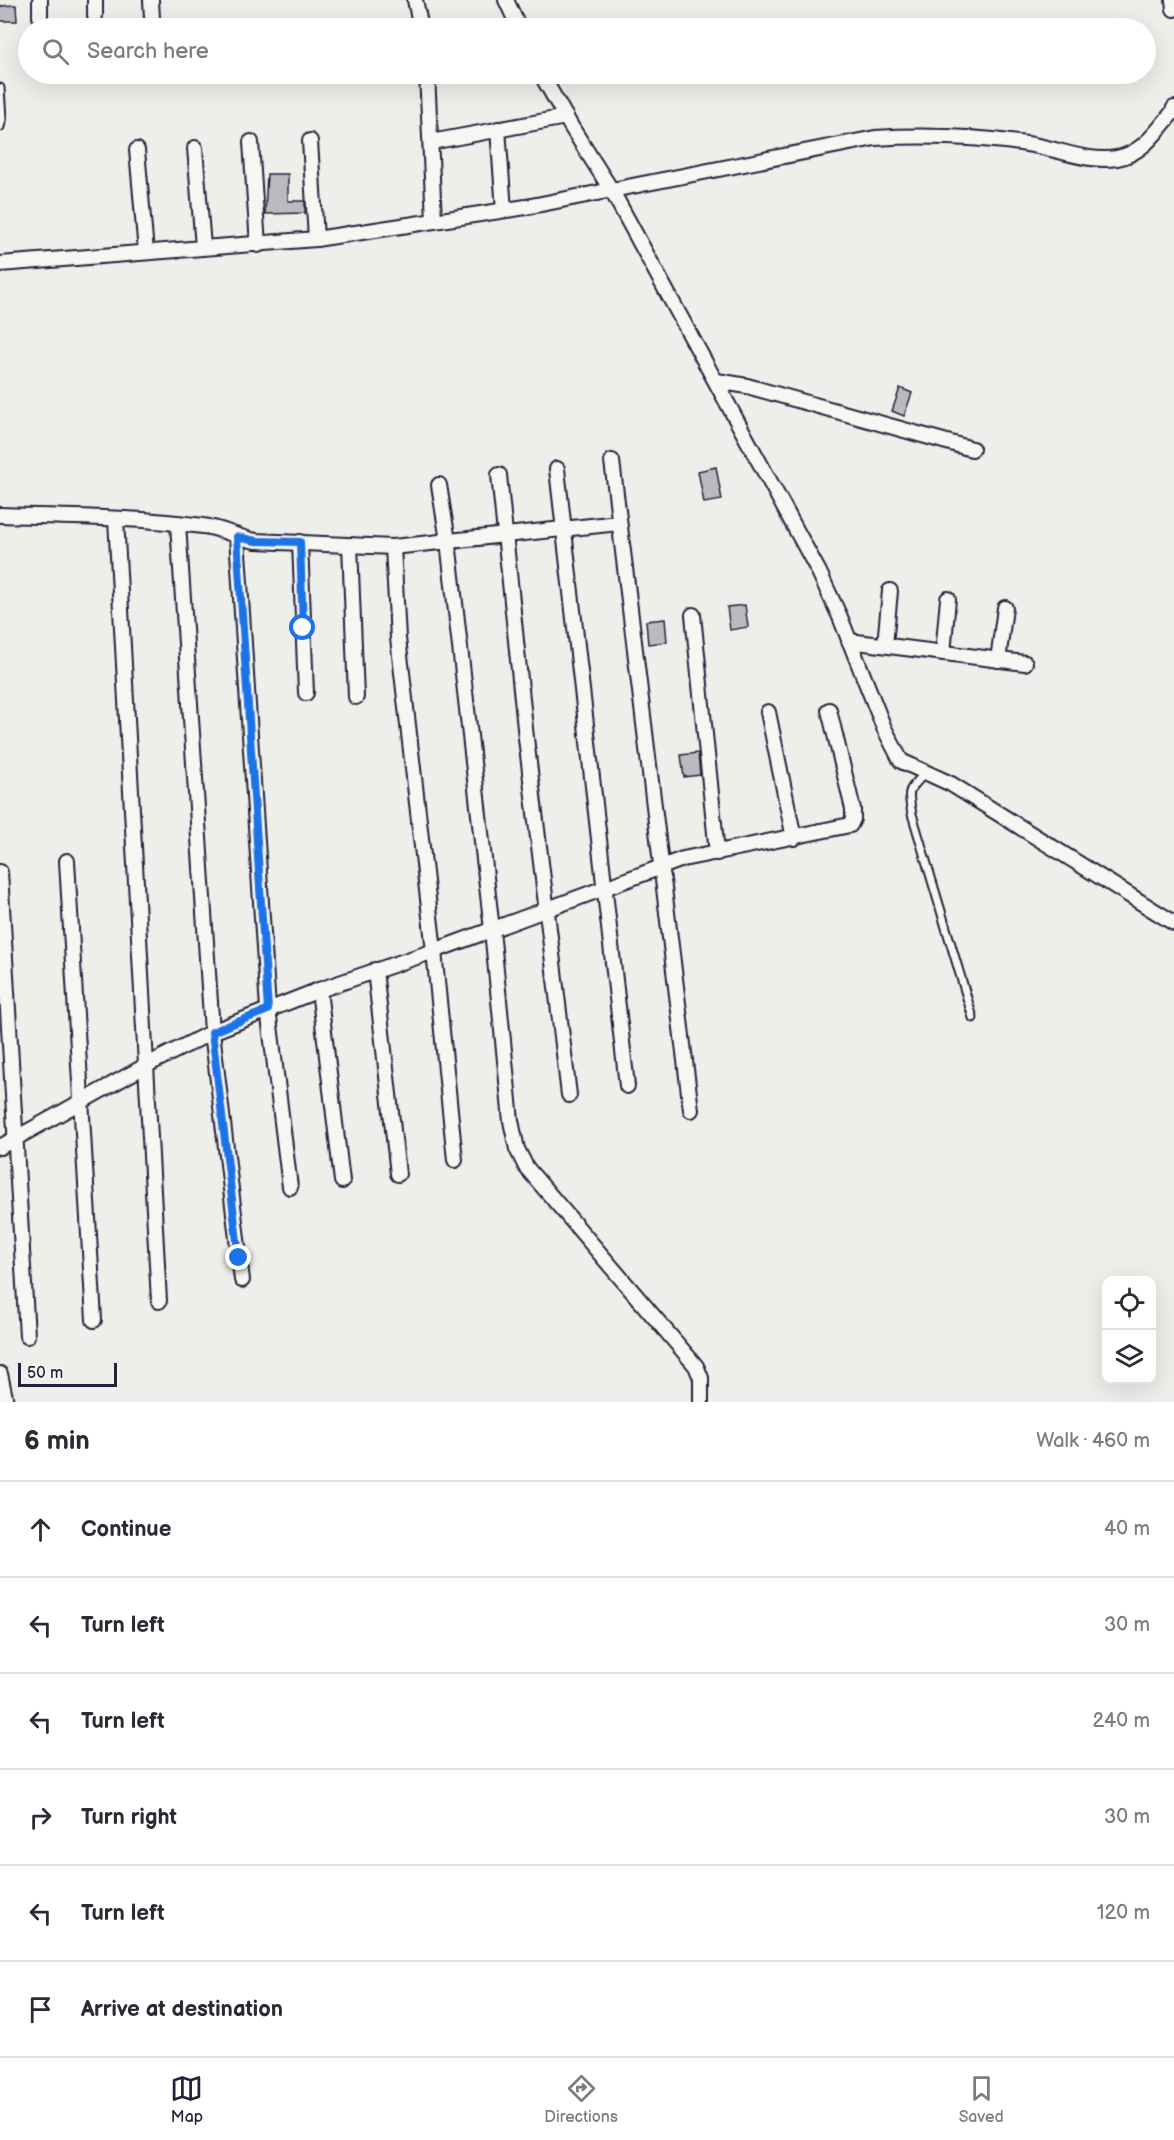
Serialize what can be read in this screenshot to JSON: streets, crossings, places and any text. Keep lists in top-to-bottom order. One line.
{"scale_bar":"50 m","page":{"search":"Search here","scale":"50 m","heading":["6 min","Walk · 460 m"],"list":[["Continue","40 m"],["Turn left","30 m"],["Turn left","240 m"],["Turn right","30 m"],["Turn left","120 m"],"Arrive at destination"],"nav":["Map","Directions","Saved"]}}
